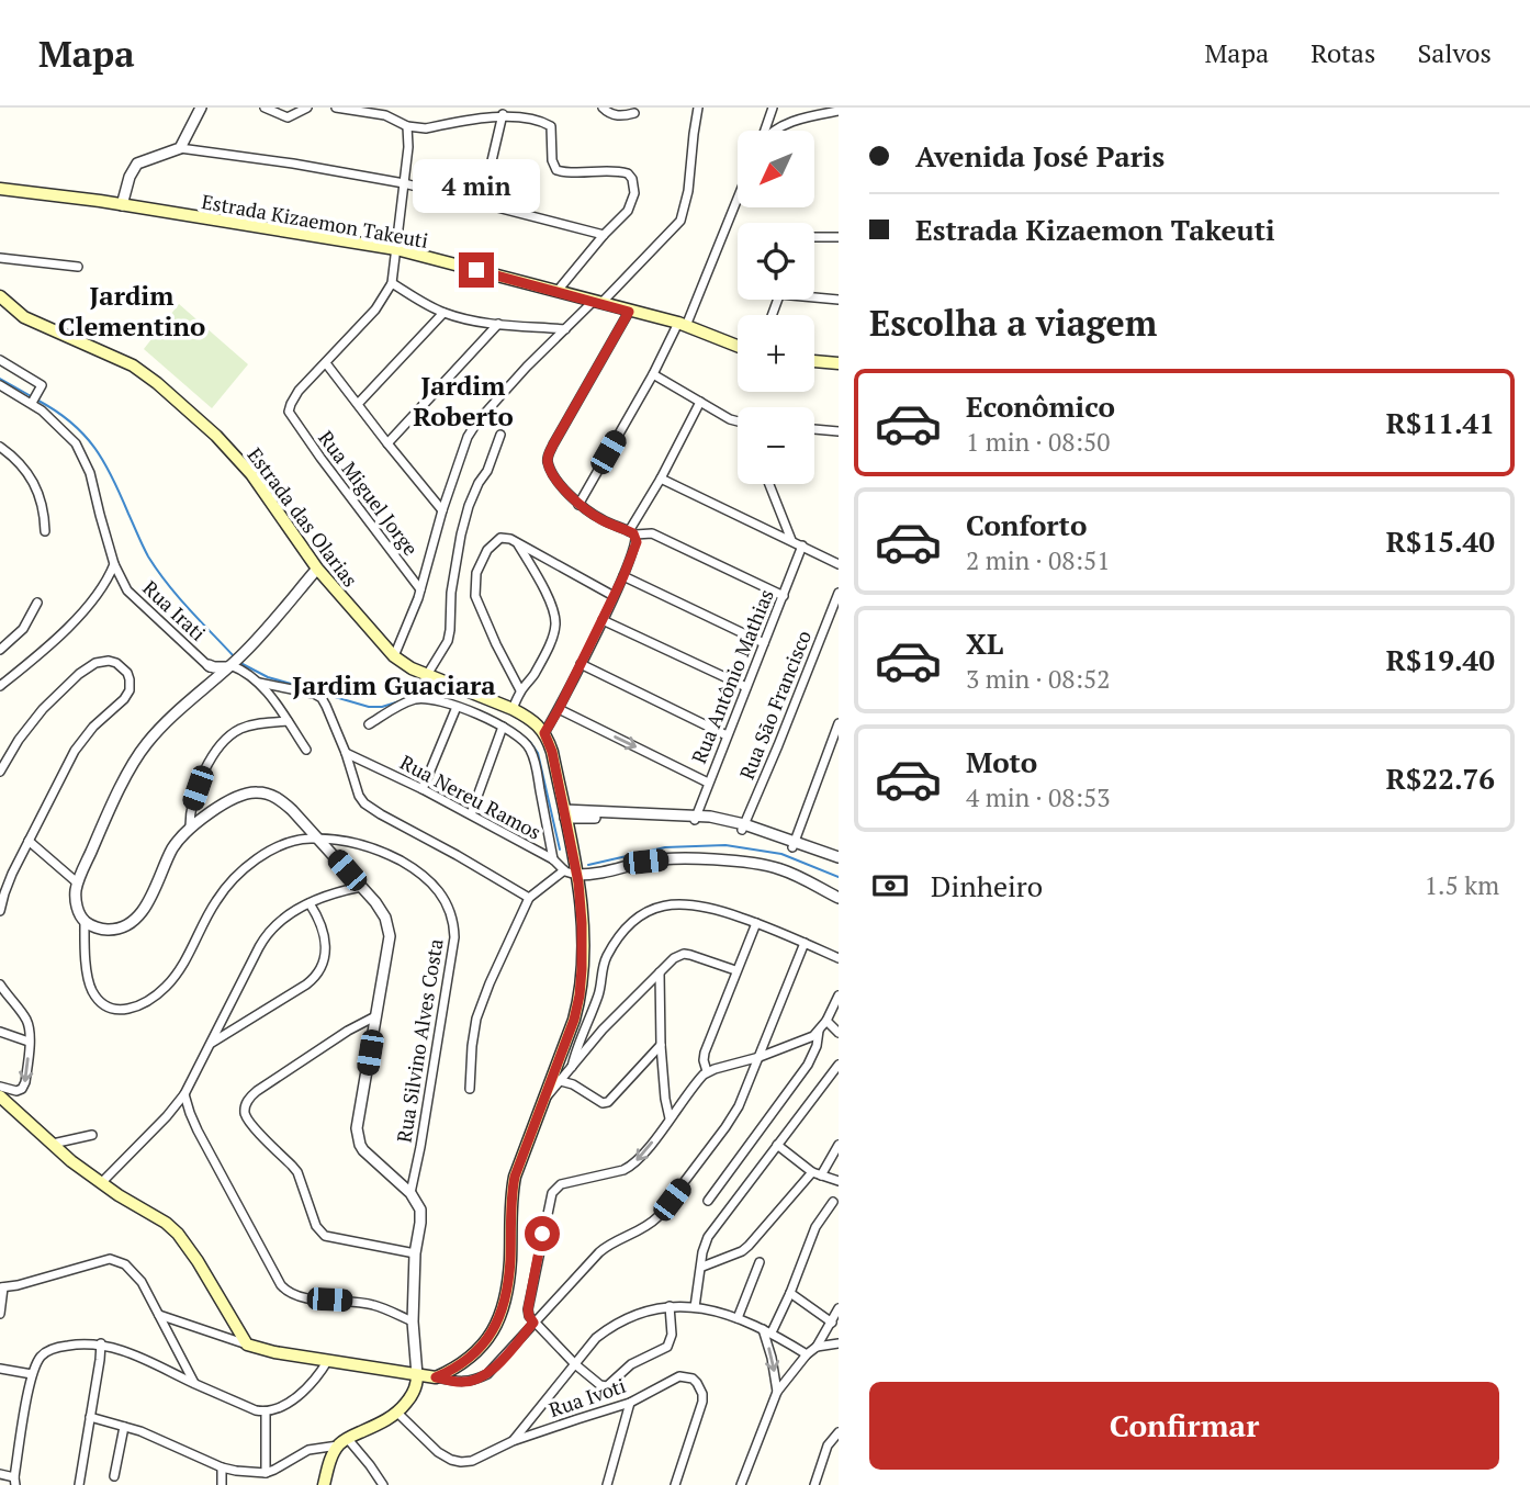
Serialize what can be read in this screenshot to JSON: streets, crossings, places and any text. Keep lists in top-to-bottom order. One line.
{"streets":{"main road":["Estrada Kizaemon Takeuti","Estrada das Olarias"],"street":["Rua Miguel Jorge","Rua Irati","Rua Antônio Mathias","Rua São Francisco","Rua Nereu Ramos","Rua Silvino Alves Costa","Rua Ivoti"]},"districts":["Jardim Clementino","Jardim Roberto","Jardim Guaciara"],"north":"bottom left","page":{"header":"Mapa","nav":["Mapa","Rotas","Salvos"],"banner":["Avenida José Paris","Estrada Kizaemon Takeuti"],"map_buttons":["+","−"],"bubble":"4 min","heading":"Escolha a viagem","list":[{"name":"Econômico","note":"1 min · 08:50","value":"R$11.41"},{"name":"Conforto","note":"2 min · 08:51","value":"R$15.40"},{"name":"XL","note":"3 min · 08:52","value":"R$19.40"},{"name":"Moto","note":"4 min · 08:53","value":"R$22.76"}],"pay":["Dinheiro","1.5 km"],"buttons":"Confirmar"}}
